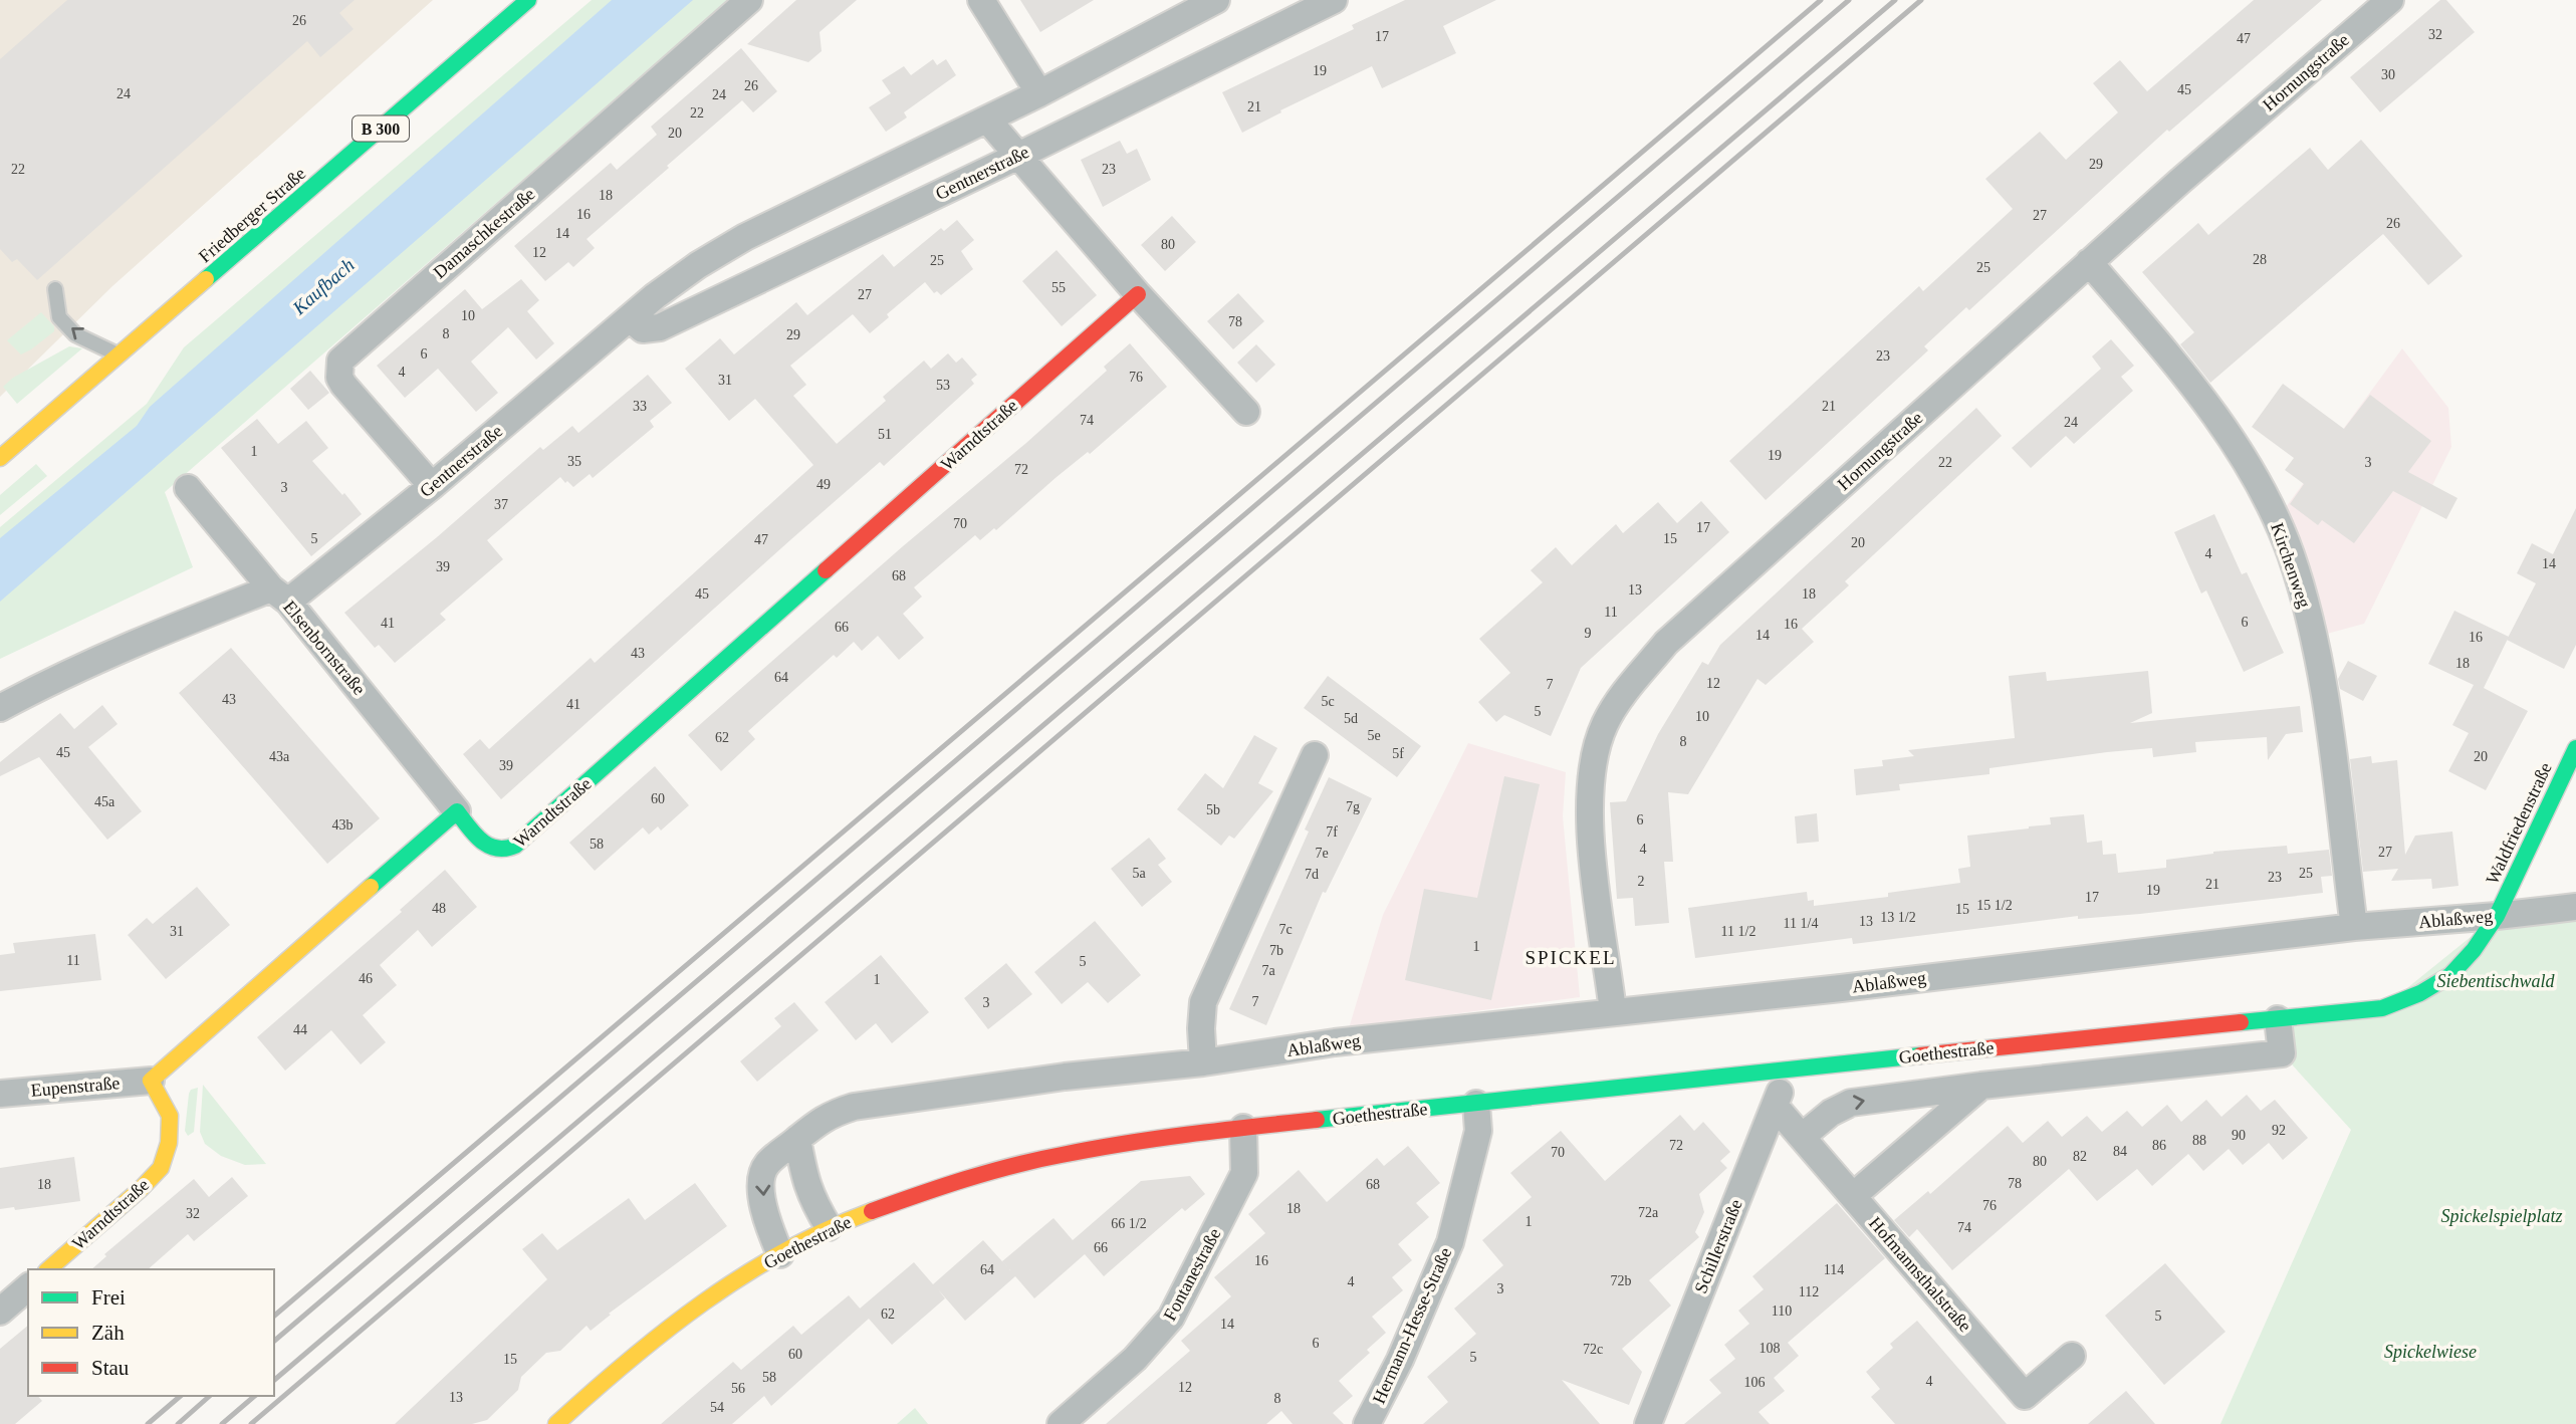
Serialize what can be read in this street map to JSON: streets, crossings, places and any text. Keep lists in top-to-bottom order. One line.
{"streets":{"street":["Hornungstraße","B 300","Gentnerstraße","Friedberger Straße","Damaschkestraße","Warndtstraße","Kirchenweg","Elsenbornstraße","Waldfriedenstraße","Ablaßweg","Goethestraße","Eupenstraße","Schillerstraße","Fontanestraße","Hofmannsthalstraße","Hermann-Hesse-Straße"]},"crossings":[["Hornungstraße","Kirchenweg"],["Hornungstraße","Ablaßweg"],["Gentnerstraße","Damaschkestraße"],["Gentnerstraße","Elsenbornstraße"],["Warndtstraße","Elsenbornstraße"],["Warndtstraße","Eupenstraße"],["Kirchenweg","Ablaßweg"],["Waldfriedenstraße","Ablaßweg"],["Waldfriedenstraße","Goethestraße"],["Ablaßweg","Goethestraße"],["Goethestraße","Schillerstraße"],["Goethestraße","Fontanestraße"],["Goethestraße","Hofmannsthalstraße"],["Goethestraße","Hermann-Hesse-Straße"],["Schillerstraße","Hofmannsthalstraße"]],"districts":["SPICKEL"],"water":["Kaufbach"],"parks":["Siebentischwald","Spickelspielplatz","Spickelwiese"],"house_numbers":["26","32","17","47","19","30","26","45","24","24","21","22","20","29","22","23","18","16","27","26","14","80","12","28","25","25","55","27","10","78","8","29","6","23","4","76","31","53","33","21","74","24","51","1","19","35","22","3","72","49","3","37","70","17","5","15","47","20","4","14","39","68","13","45","18","11","6","41","16","66","9","14","16","43","18","64","12","7","43","5c","41","5","10","5d","5e","62","8","45","5f","43a","20","39","60","45a","7g","5b","6","43b","7f","58","4","27","7e","5a","25","7d","23","2","21","19","17","15 1/2","48","15","13 1/2","13","11 1/4","7c","31","11 1/2","1","7b","11","5","7a","46","1","7","3","44","92","90","88","72","86","84","70","82","80","78","18","68","76","18","72a","32","1","66 1/2","74","66","16","64","114","72b","4","3","112","110","62","5","14","6","108","72c","60","5","15","58","4","106","12","56","13","8","54"],"legend":["Frei","Zäh","Stau"]}
